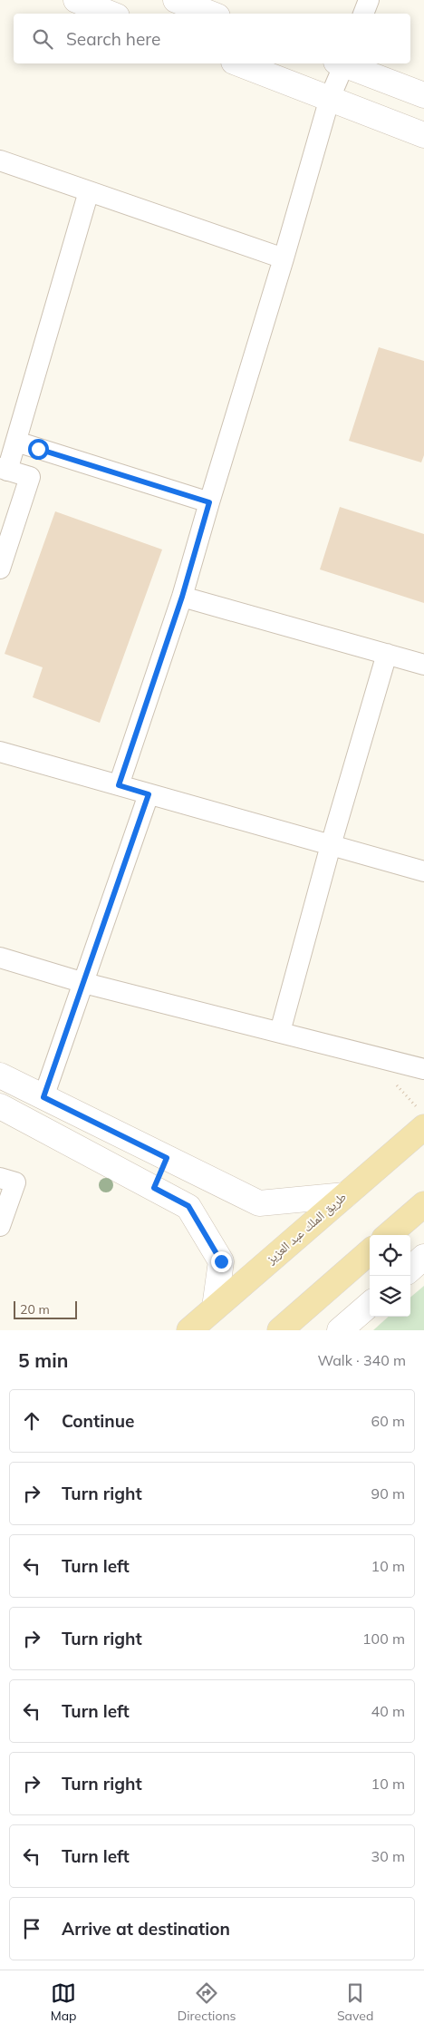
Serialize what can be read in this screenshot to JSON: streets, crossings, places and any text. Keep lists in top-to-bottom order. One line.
{"streets":{"main road":["طريق الملك عبد العزيز"]},"scale_bar":"20 m","page":{"search":"Search here","scale":"20 m","heading":["5 min","Walk · 340 m"],"list":[["Continue","60 m"],["Turn right","90 m"],["Turn left","10 m"],["Turn right","100 m"],["Turn left","40 m"],["Turn right","10 m"],["Turn left","30 m"],"Arrive at destination"],"nav":["Map","Directions","Saved"]}}
